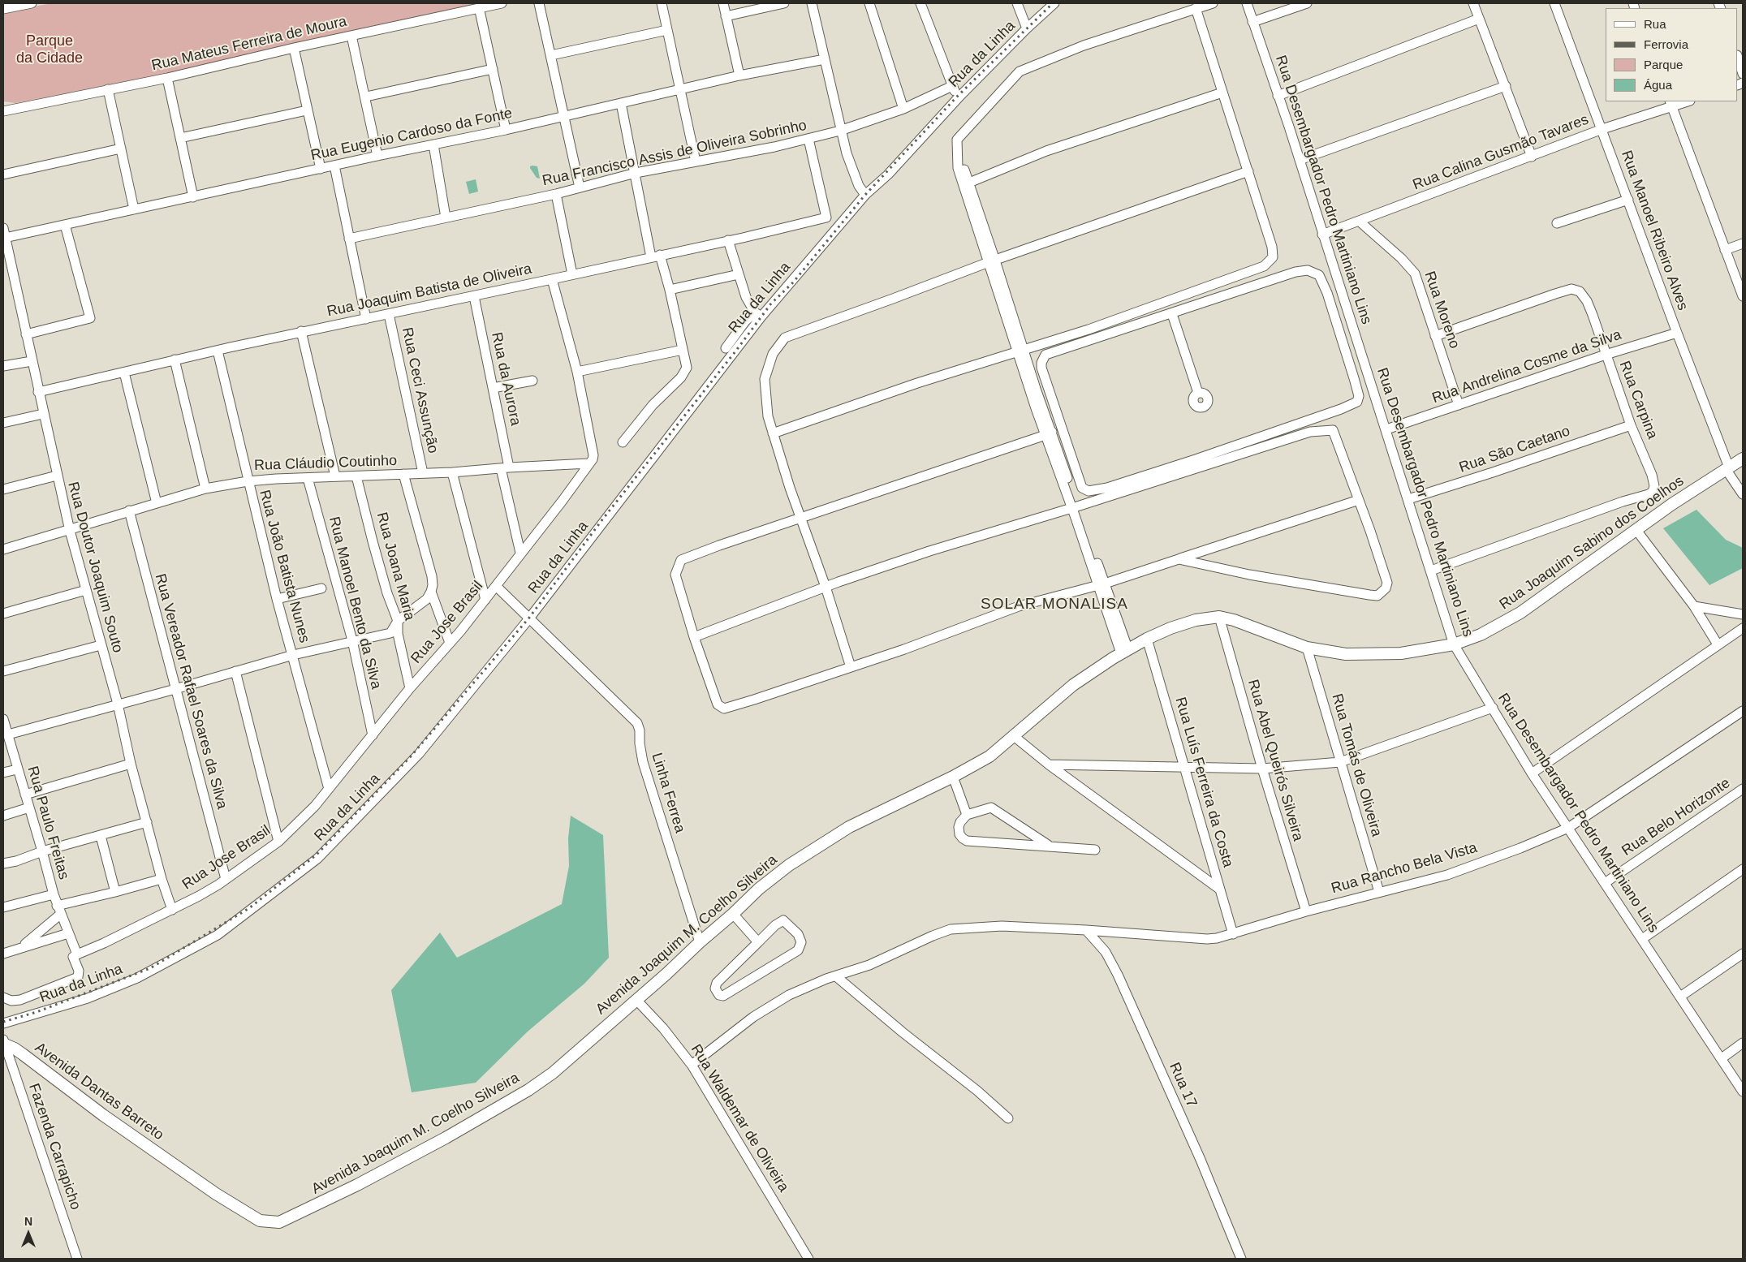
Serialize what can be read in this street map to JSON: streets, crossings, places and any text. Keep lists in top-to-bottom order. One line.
{"streets":{"main road":["Rua Joaquim Sabino dos Coelhos","Avenida Joaquim M. Coelho Silveira","Avenida Dantas Barreto"],"street":["Rua Mateus Ferreira de Moura","Rua da Linha","Rua Eugenio Cardoso da Fonte","Rua Calina Gusmão Tavares","Rua Francisco Assis de Oliveira Sobrinho","Rua Desembargador Pedro Martiniano Lins","Rua Manoel Ribeiro Alves","Rua Joaquim Batista de Oliveira","Rua Moreno","Rua Andrelina Cosme da Silva","Rua da Aurora","Rua Ceci Assunção","Rua Carpina","Rua São Caetano","Rua Cláudio Coutinho","Rua João Batista Nunes","Rua Joana Maria","Rua Doutor Joaquim Souto","Rua Manoel Bento da Silva","Rua Jose Brasil","Rua Vereador Rafael Soares da Silva","Rua Abel Queirós Silveira","Rua Tomás de Oliveira","Rua Luís Ferreira da Costa","Linha Ferrea","Rua Belo Horizonte","Rua Paulo Freitas","Rua Rancho Bela Vista","Rua 17","Rua Waldemar de Oliveira","Fazenda Carrapicho"]},"crossings":[["Rua da Linha","Linha Ferrea"],["Rua Eugenio Cardoso da Fonte","Rua Doutor Joaquim Souto"],["Rua Calina Gusmão Tavares","Rua Desembargador Pedro Martiniano Lins"],["Rua Calina Gusmão Tavares","Rua Manoel Ribeiro Alves"],["Rua Calina Gusmão Tavares","Rua Moreno"],["Rua Francisco Assis de Oliveira Sobrinho","Rua Joaquim Batista de Oliveira"],["Rua Desembargador Pedro Martiniano Lins","Rua Andrelina Cosme da Silva"],["Rua Desembargador Pedro Martiniano Lins","Rua Carpina"],["Rua Desembargador Pedro Martiniano Lins","Rua São Caetano"],["Rua Desembargador Pedro Martiniano Lins","Rua Joaquim Sabino dos Coelhos"],["Rua Desembargador Pedro Martiniano Lins","Rua Belo Horizonte"],["Rua Desembargador Pedro Martiniano Lins","Rua Rancho Bela Vista"],["Rua Desembargador Pedro Martiniano Lins","Avenida Joaquim M. Coelho Silveira"],["Rua Manoel Ribeiro Alves","Rua Andrelina Cosme da Silva"],["Rua Manoel Ribeiro Alves","Rua Joaquim Sabino dos Coelhos"],["Rua Joaquim Batista de Oliveira","Rua da Aurora"],["Rua Joaquim Batista de Oliveira","Rua Ceci Assunção"],["Rua Joaquim Batista de Oliveira","Rua João Batista Nunes"],["Rua Joaquim Batista de Oliveira","Rua Doutor Joaquim Souto"],["Rua Joaquim Batista de Oliveira","Rua Jose Brasil"],["Rua Moreno","Rua Andrelina Cosme da Silva"],["Rua Moreno","Rua Carpina"],["Rua Andrelina Cosme da Silva","Rua Carpina"],["Rua da Aurora","Rua Cláudio Coutinho"],["Rua da Aurora","Rua Jose Brasil"],["Rua Ceci Assunção","Rua Cláudio Coutinho"],["Rua Carpina","Rua São Caetano"],["Rua Cláudio Coutinho","Rua João Batista Nunes"],["Rua Cláudio Coutinho","Rua Joana Maria"],["Rua Cláudio Coutinho","Rua Doutor Joaquim Souto"],["Rua Cláudio Coutinho","Rua Manoel Bento da Silva"],["Rua Cláudio Coutinho","Rua Jose Brasil"],["Rua Cláudio Coutinho","Rua Vereador Rafael Soares da Silva"],["Rua Joaquim Sabino dos Coelhos","Avenida Joaquim M. Coelho Silveira"],["Rua João Batista Nunes","Rua Jose Brasil"],["Rua Joana Maria","Rua Jose Brasil"],["Rua Doutor Joaquim Souto","Rua Jose Brasil"],["Rua Manoel Bento da Silva","Rua Jose Brasil"],["Rua Jose Brasil","Rua Vereador Rafael Soares da Silva"],["Rua Jose Brasil","Linha Ferrea"],["Rua Jose Brasil","Rua Paulo Freitas"],["Rua Abel Queirós Silveira","Rua Rancho Bela Vista"],["Rua Abel Queirós Silveira","Avenida Joaquim M. Coelho Silveira"],["Rua Tomás de Oliveira","Rua Rancho Bela Vista"],["Rua Tomás de Oliveira","Avenida Joaquim M. Coelho Silveira"],["Rua Luís Ferreira da Costa","Rua Rancho Bela Vista"],["Rua Luís Ferreira da Costa","Avenida Joaquim M. Coelho Silveira"],["Linha Ferrea","Avenida Joaquim M. Coelho Silveira"],["Rua Rancho Bela Vista","Rua 17"],["Rua Rancho Bela Vista","Rua Waldemar de Oliveira"],["Avenida Joaquim M. Coelho Silveira","Avenida Dantas Barreto"],["Avenida Joaquim M. Coelho Silveira","Rua Waldemar de Oliveira"],["Avenida Dantas Barreto","Fazenda Carrapicho"]],"districts":["SOLAR MONALISA"],"parks":["Parque da Cidade"],"legend":["Rua","Ferrovia","Parque","Água"],"north":"top"}
